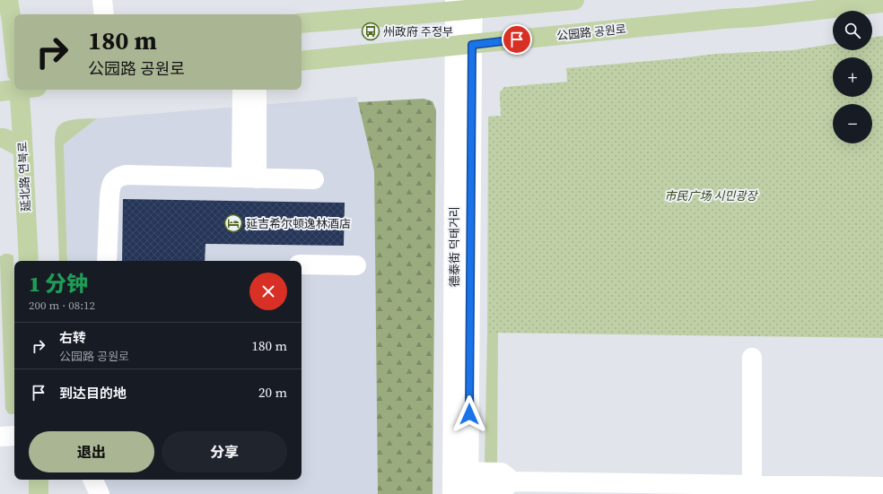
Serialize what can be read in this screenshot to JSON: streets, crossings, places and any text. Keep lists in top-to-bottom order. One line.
{"streets":{"main road":["公园路 공원로","延北路 연북로"],"street":["德泰街 덕태거리"]},"crossings":[["公园路 공원로","德泰街 덕태거리"]],"parks":["市民广场 시민광장"],"places":{"bus stop":["州政府 주정부"],"hotel":["延吉希尔顿逸林酒店"]},"page":{"map_buttons":["+","−"],"turn":["180 m","公园路 공원로"],"heading":["1 分钟","200 m · 08:12"],"list":[{"name":"右转","note":"公园路 공원로","value":"180 m"},{"name":"到达目的地","value":"20 m"}],"buttons":["退出","分享"]}}
